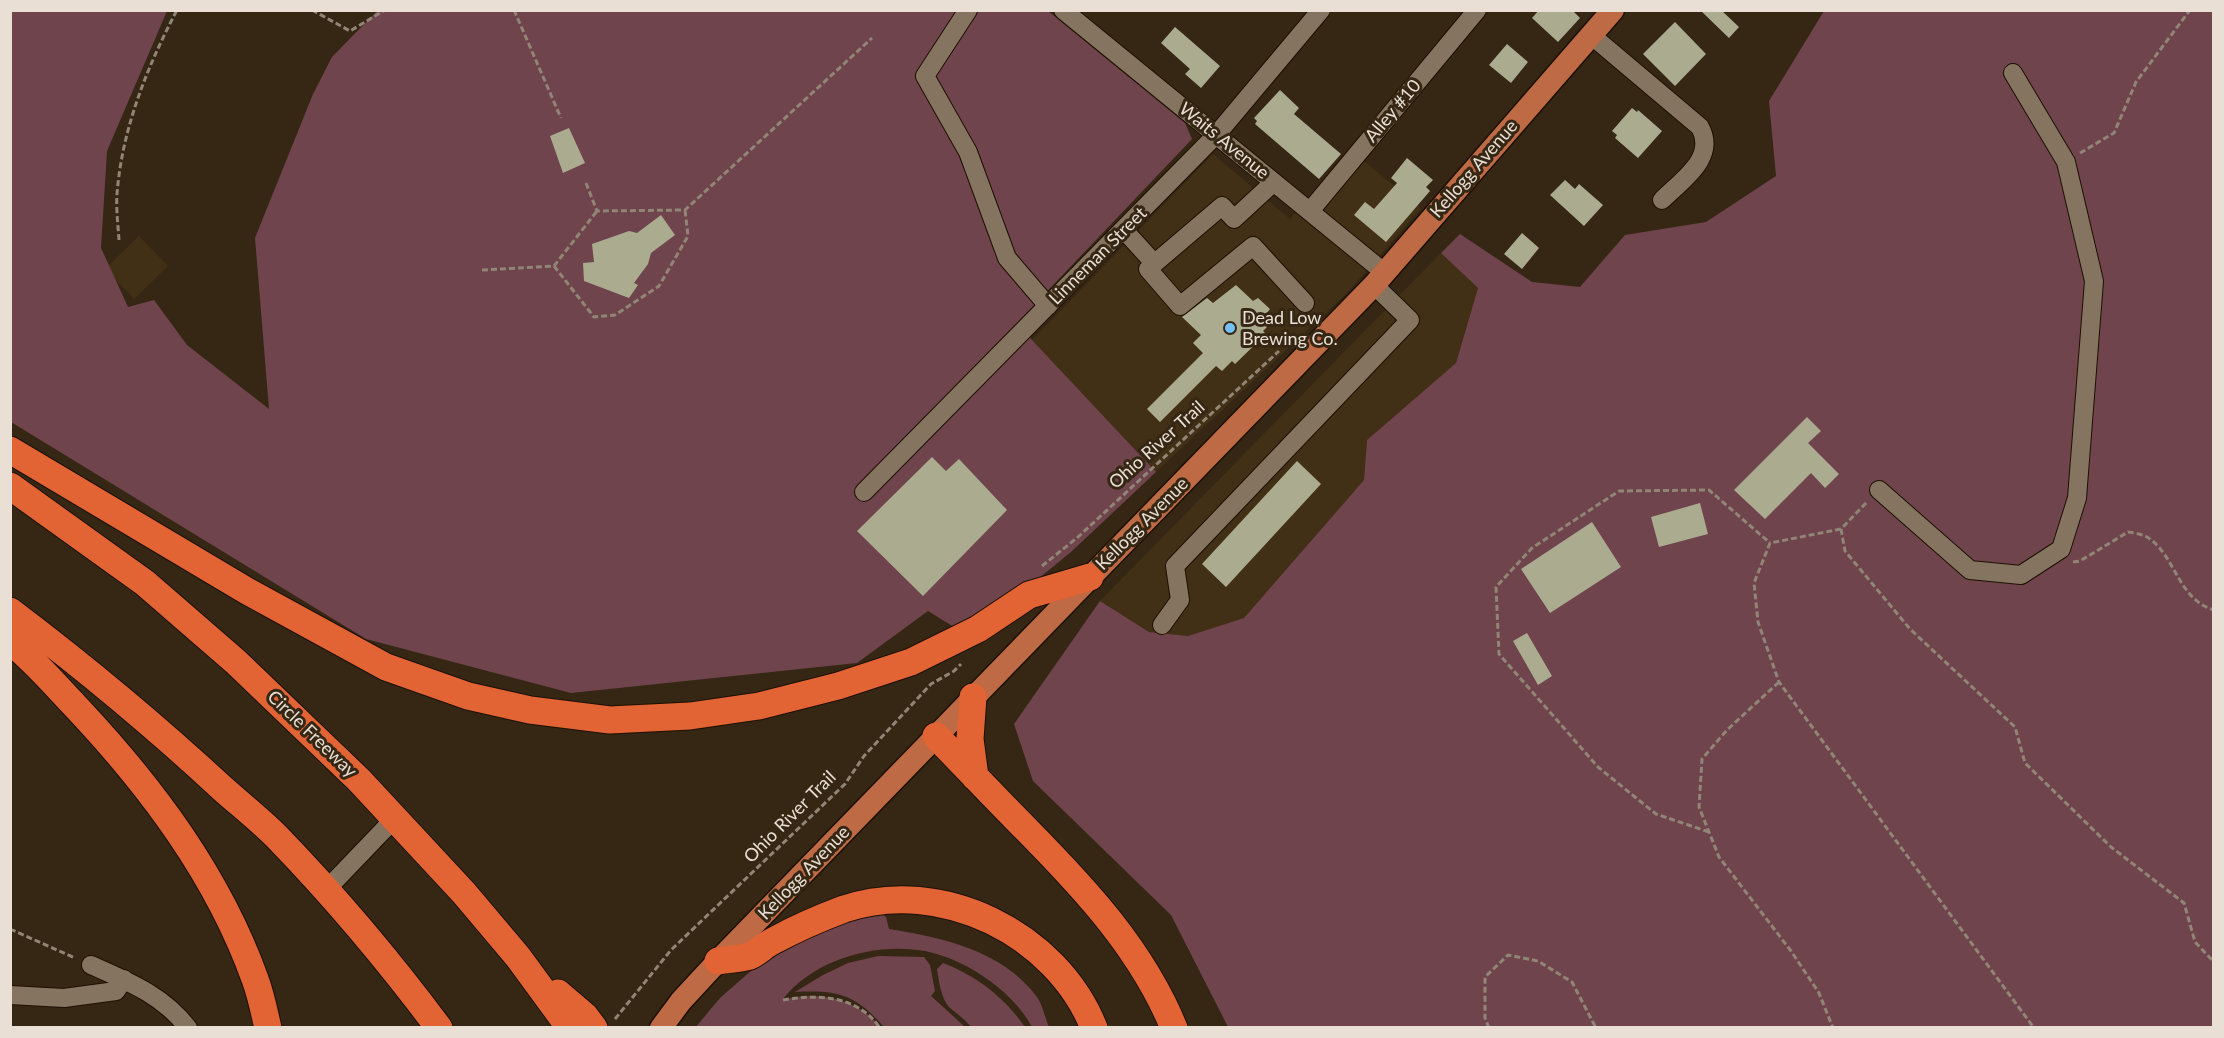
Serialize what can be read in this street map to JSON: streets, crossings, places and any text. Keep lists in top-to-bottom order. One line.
{"streets":{"highway":["Circle Freeway"],"main road":["Kellogg Avenue"],"street":["Alley #10","Waits Avenue","Linneman Street"],"path":["Ohio River Trail"]},"crossings":[["Alley #10","Waits Avenue"],["Waits Avenue","Kellogg Avenue"],["Waits Avenue","Linneman Street"],["Ohio River Trail","Circle Freeway"]],"places":["Dead Low Brewing Co."]}
